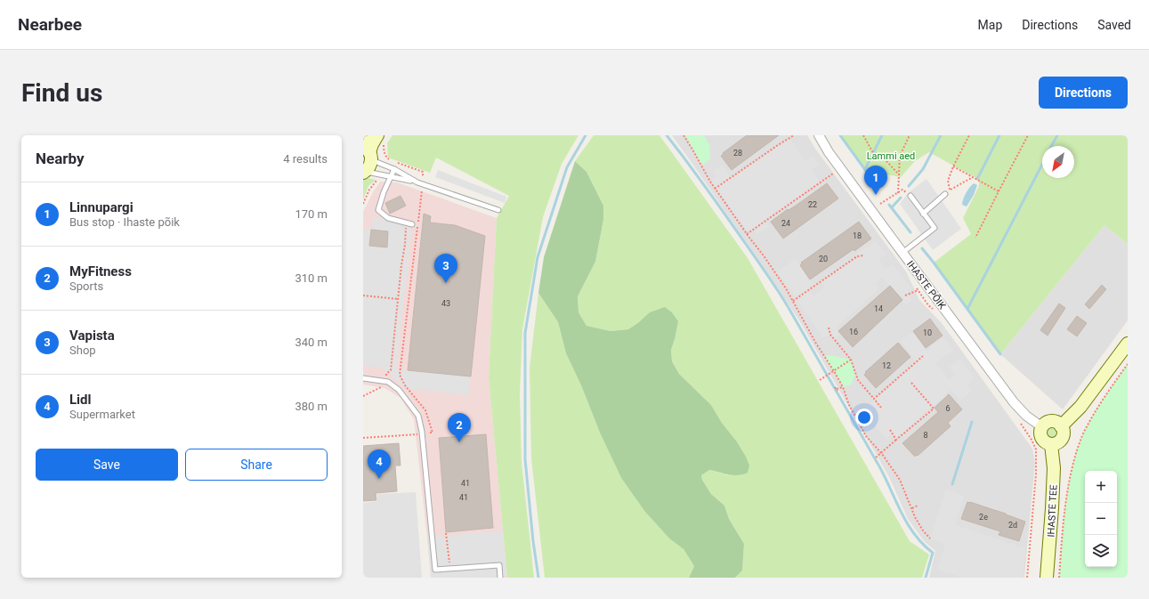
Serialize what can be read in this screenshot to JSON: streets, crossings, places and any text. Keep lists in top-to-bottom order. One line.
{"streets":{"street":["IHASTE PÕIK","IHASTE TEE"]},"crossings":[["IHASTE PÕIK","IHASTE TEE"]],"parks":["Lammi aed"],"house_numbers":["28","22","24","18","20","43","14","16","10","12","6","8","41","41","2e","2d"],"north":"bottom left","page":{"header":"Nearbee","nav":["Map","Directions","Saved"],"buttons":["Directions",["Save","Share"]],"title":"Find us","heading":["Nearby","4 results"],"pins":["1","3","2","4"],"list":[{"mark":"1","name":"Linnupargi","note":"Bus stop · Ihaste põik","value":"170 m"},{"mark":"2","name":"MyFitness","note":"Sports","value":"310 m"},{"mark":"3","name":"Vapista","note":"Shop","value":"340 m"},{"mark":"4","name":"Lidl","note":"Supermarket","value":"380 m"}],"map_buttons":["+","−"]}}
